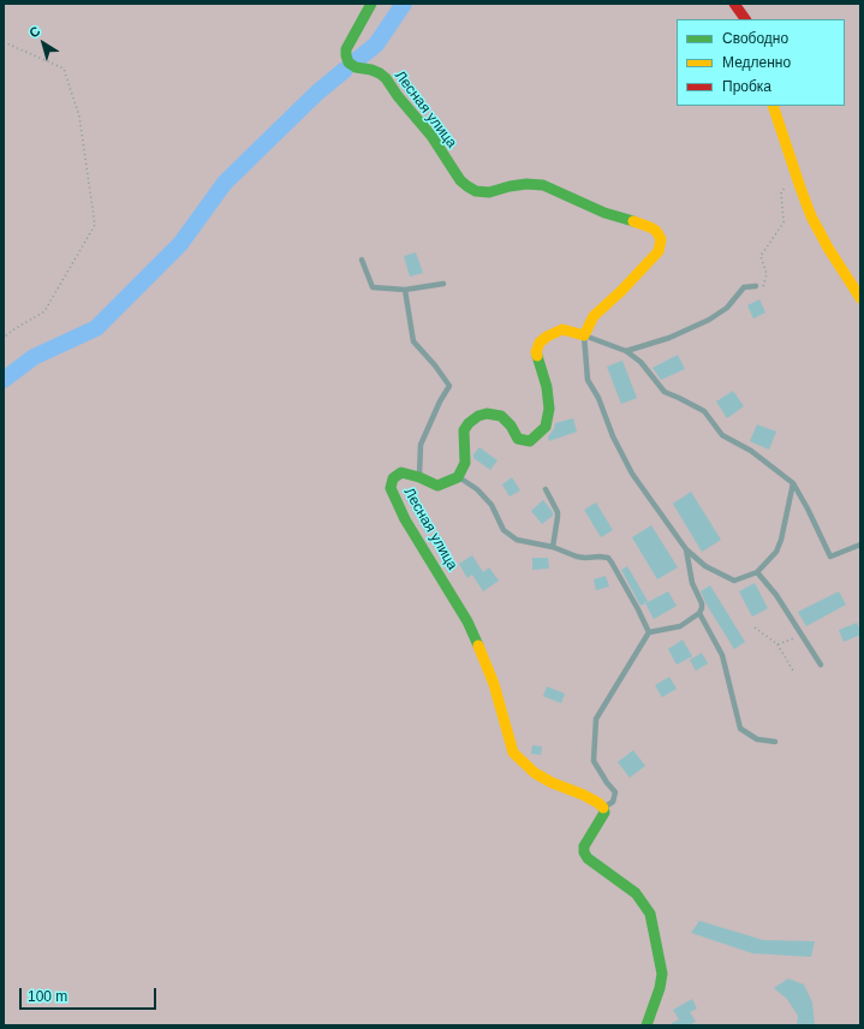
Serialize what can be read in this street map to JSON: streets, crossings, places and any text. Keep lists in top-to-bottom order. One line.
{"streets":{"main road":["Лесная улица"]},"legend":["Свободно","Медленно","Пробка"],"scale_bar":"100 m","north":"top left"}
